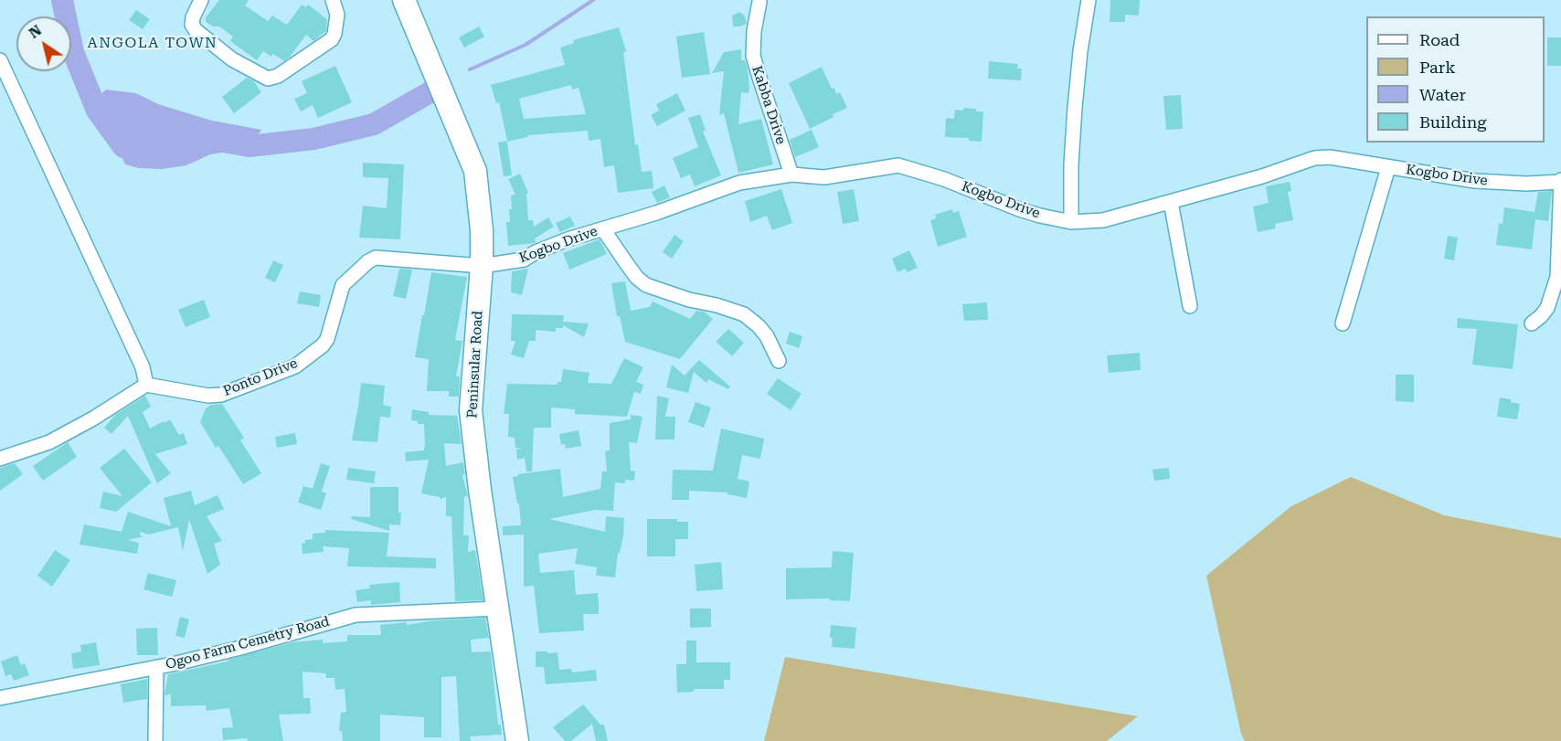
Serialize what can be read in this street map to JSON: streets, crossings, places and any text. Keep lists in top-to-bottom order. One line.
{"streets":{"main road":["Peninsular Road"],"street":["Kabba Drive","Kogbo Drive","Ponto Drive","Ogoo Farm Cemetry Road"]},"crossings":[["Kabba Drive","Kogbo Drive"],["Kogbo Drive","Peninsular Road"],["Kogbo Drive","Ponto Drive"],["Peninsular Road","Ponto Drive"],["Peninsular Road","Ogoo Farm Cemetry Road"]],"districts":["ANGOLA TOWN"],"legend":["Road","Park","Water","Building"],"north":"top left"}
